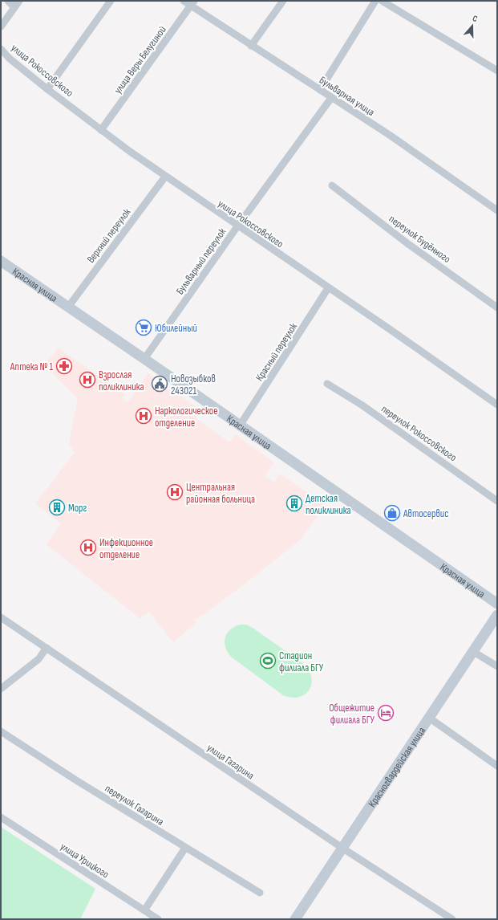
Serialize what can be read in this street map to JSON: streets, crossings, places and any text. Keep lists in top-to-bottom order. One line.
{"streets":{"main road":["Красная улица","Красногвардейская улица"],"street":["улица Веры Белугиной","улица Рокоссовского","Бульварная улица","Верхний переулок","переулок Будённого","Бульварный переулок","Красный переулок","переулок Рокоссовского","улица Гагарина","переулок Гагарина","улица Урицкого"]},"crossings":[["улица Веры Белугиной","улица Рокоссовского"],["улица Веры Белугиной","Бульварная улица"],["улица Рокоссовского","Верхний переулок"],["улица Рокоссовского","Бульварный переулок"],["улица Рокоссовского","Красный переулок"],["Бульварная улица","Бульварный переулок"],["Верхний переулок","Красная улица"],["Бульварный переулок","Красная улица"],["Красная улица","Красный переулок"],["улица Гагарина","Красногвардейская улица"]],"places":{"supermarket":["Юбилейный"],"pharmacy":["Аптека № 1"],"hospital":["Взрослая поликлиника","Наркологическое отделение","Центральная районная больница","Инфекционное отделение"],"public building":["Новозыбков 243021"],"building":["Детская поликлиника","Морг"],"shop":["Автосервис"],"sports":["Стадион филиала БГУ"],"hotel":["Общежитие филиала БГУ"]},"north":"top"}
